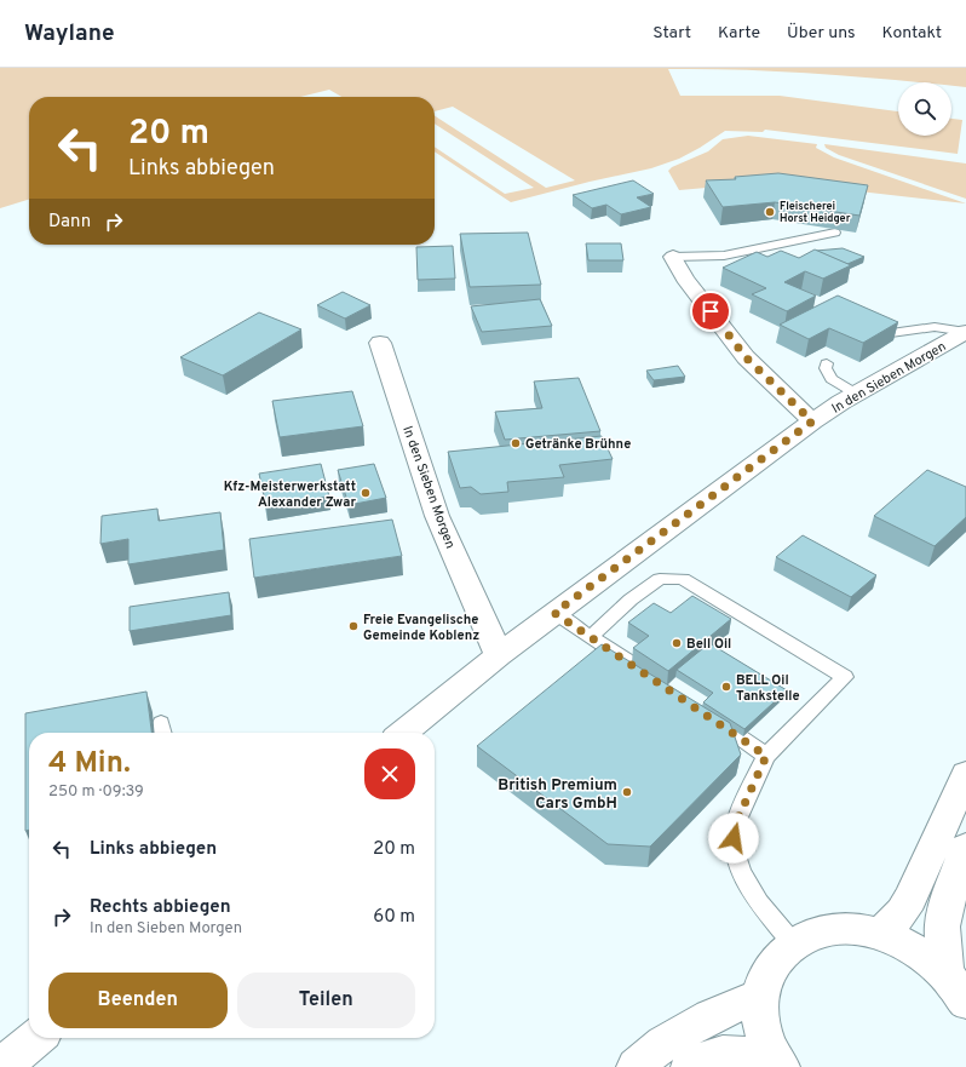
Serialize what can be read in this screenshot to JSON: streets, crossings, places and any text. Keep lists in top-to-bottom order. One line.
{"streets":{"street":["In den Sieben Morgen"]},"places":["Fleischerei Horst Heidger","Getränke Brühne","Kfz-Meisterwerkstatt Alexander Zwar","Freie Evangelische Gemeinde Koblenz","Bell Oil","BELL Oil Tankstelle","British Premium Cars GmbH"],"page":{"header":"Waylane","nav":["Start","Karte","Über uns","Kontakt"],"turn":["20 m","Links abbiegen"],"then":"Dann","heading":["4 Min.","250 m · 09:39"],"list":[{"name":"Links abbiegen","value":"20 m"},{"name":"Rechts abbiegen","note":"In den Sieben Morgen","value":"60 m"}],"buttons":["Beenden","Teilen"]}}
